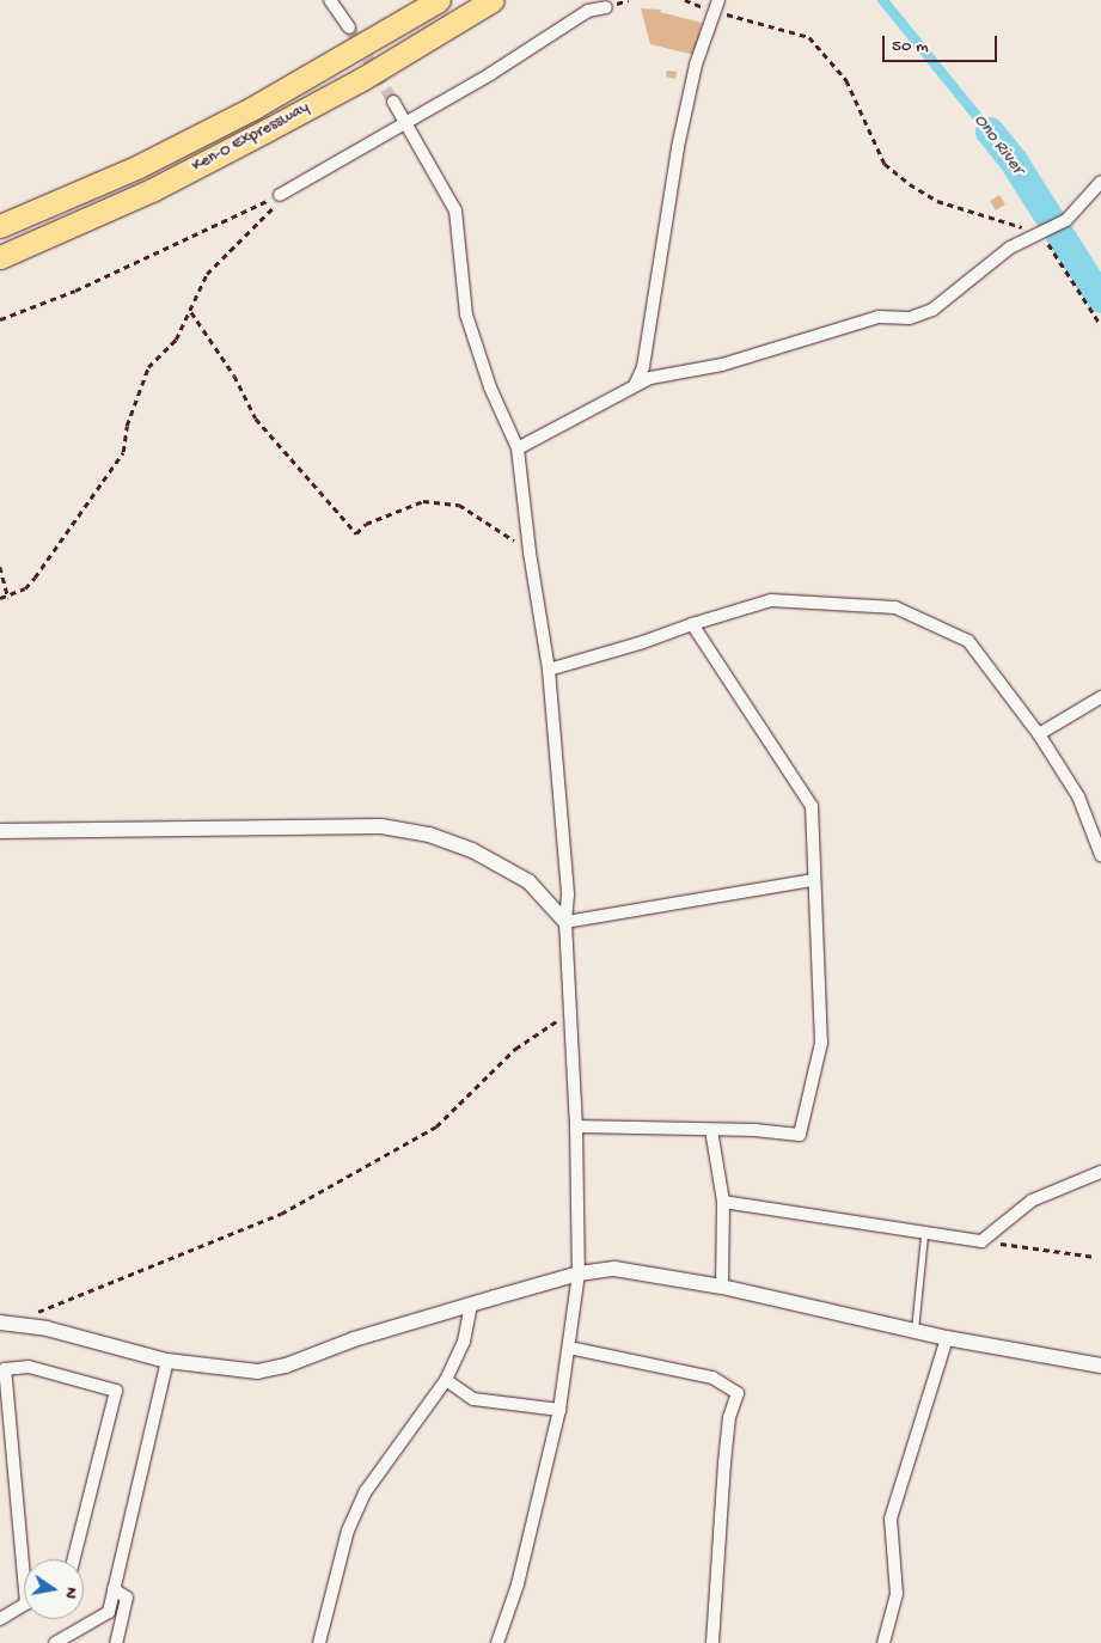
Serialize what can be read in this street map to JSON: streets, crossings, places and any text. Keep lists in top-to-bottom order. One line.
{"streets":{"highway":["Ken-O Expressway"]},"water":["Ono River"],"scale_bar":"50 m","north":"right"}
